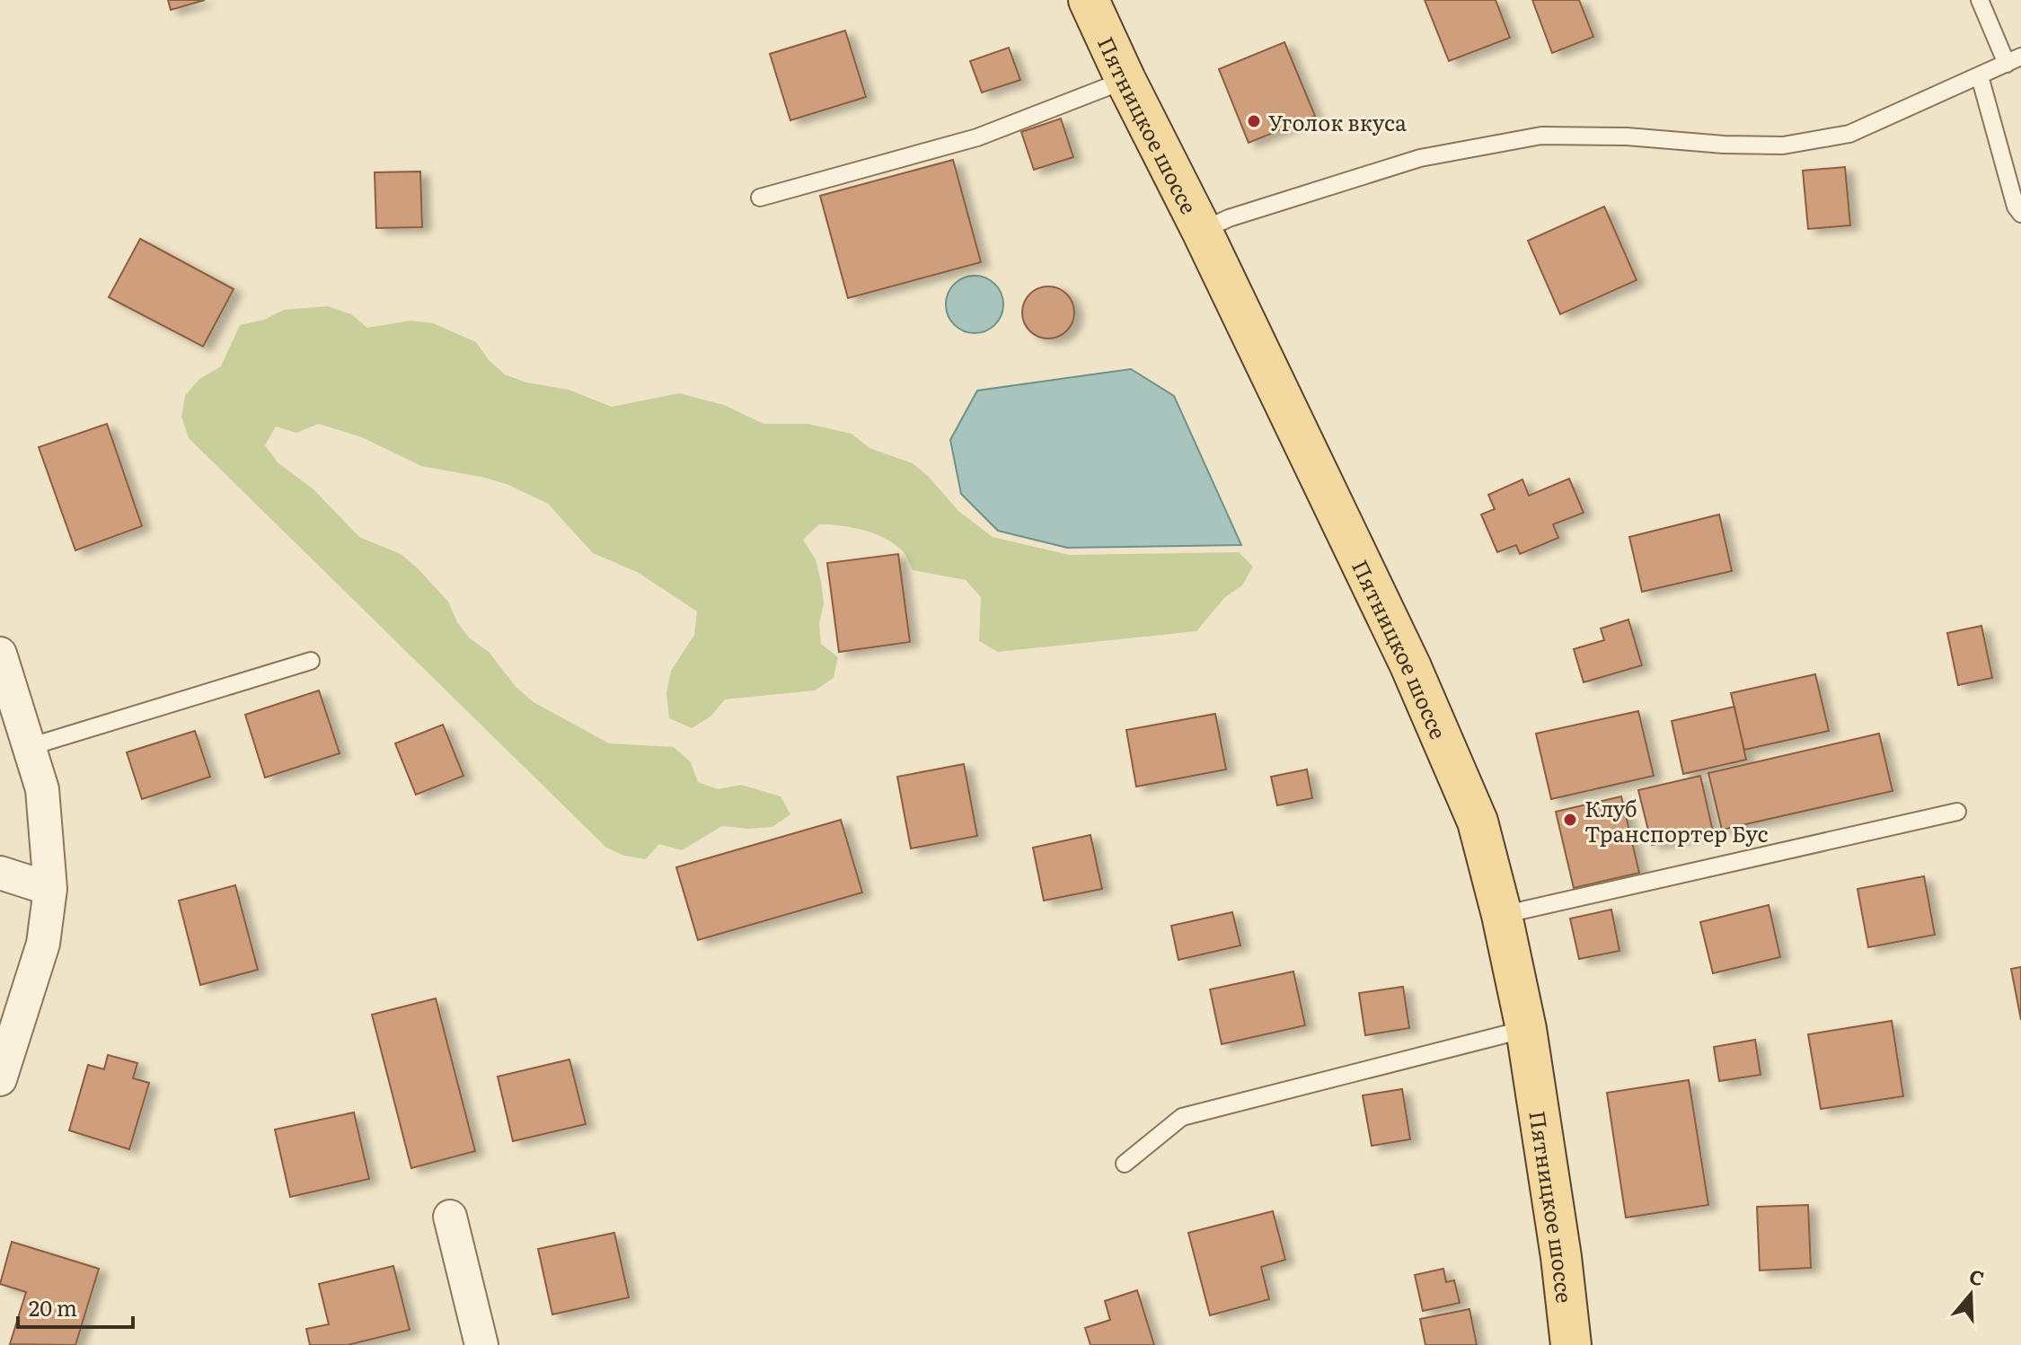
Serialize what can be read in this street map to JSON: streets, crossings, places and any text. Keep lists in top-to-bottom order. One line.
{"streets":{"main road":["Пятницкое шоссе"]},"places":["Уголок вкуса","Клуб Транспортер Бус"],"scale_bar":"20 m","north":"top"}
